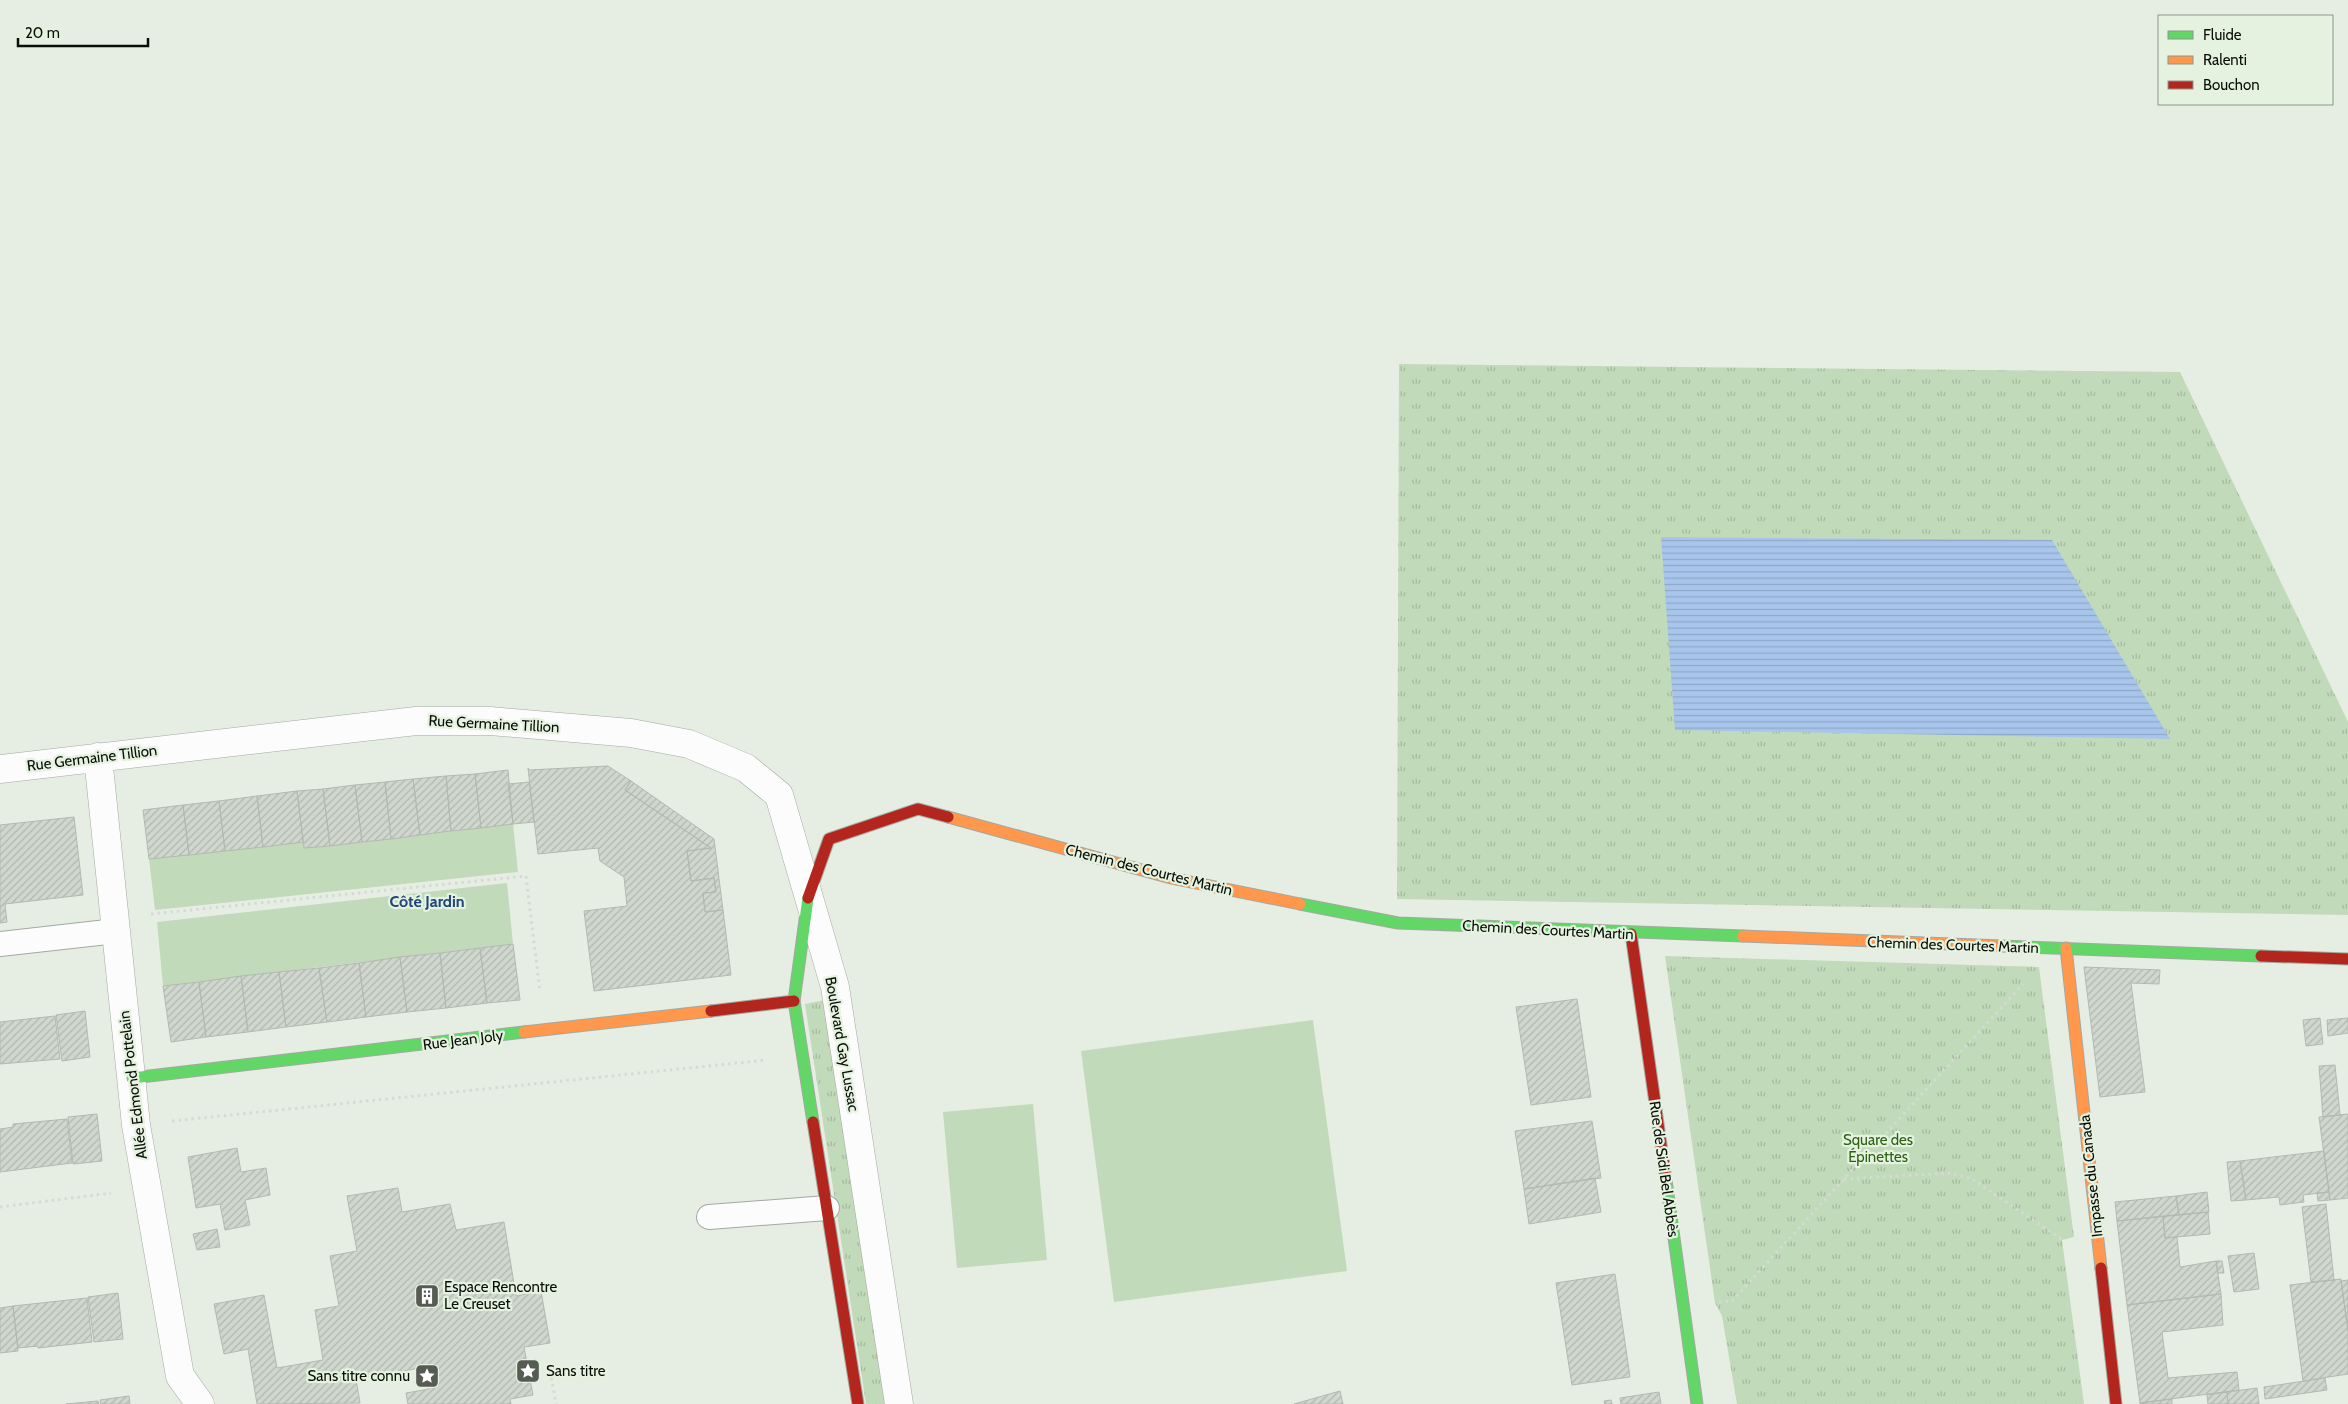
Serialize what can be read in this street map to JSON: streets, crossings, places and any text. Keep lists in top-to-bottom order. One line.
{"streets":{"street":["Rue Germaine Tillion","Chemin des Courtes Martin","Rue Jean Joly","Boulevard Gay Lussac","Allée Edmond Pottelain","Rue de Sidi Bel Abbès","Impasse du Canada"]},"crossings":[["Rue Germaine Tillion","Chemin des Courtes Martin"],["Rue Germaine Tillion","Boulevard Gay Lussac"],["Rue Germaine Tillion","Allée Edmond Pottelain"],["Chemin des Courtes Martin","Boulevard Gay Lussac"],["Chemin des Courtes Martin","Rue de Sidi Bel Abbès"],["Chemin des Courtes Martin","Impasse du Canada"],["Rue Jean Joly","Allée Edmond Pottelain"]],"districts":["Côté Jardin"],"parks":["Square des Épinettes"],"places":{"building":["Espace Rencontre Le Creuset"],"place":["Sans titre","Sans titre connu"]},"legend":["Fluide","Ralenti","Bouchon"],"scale_bar":"20 m"}
